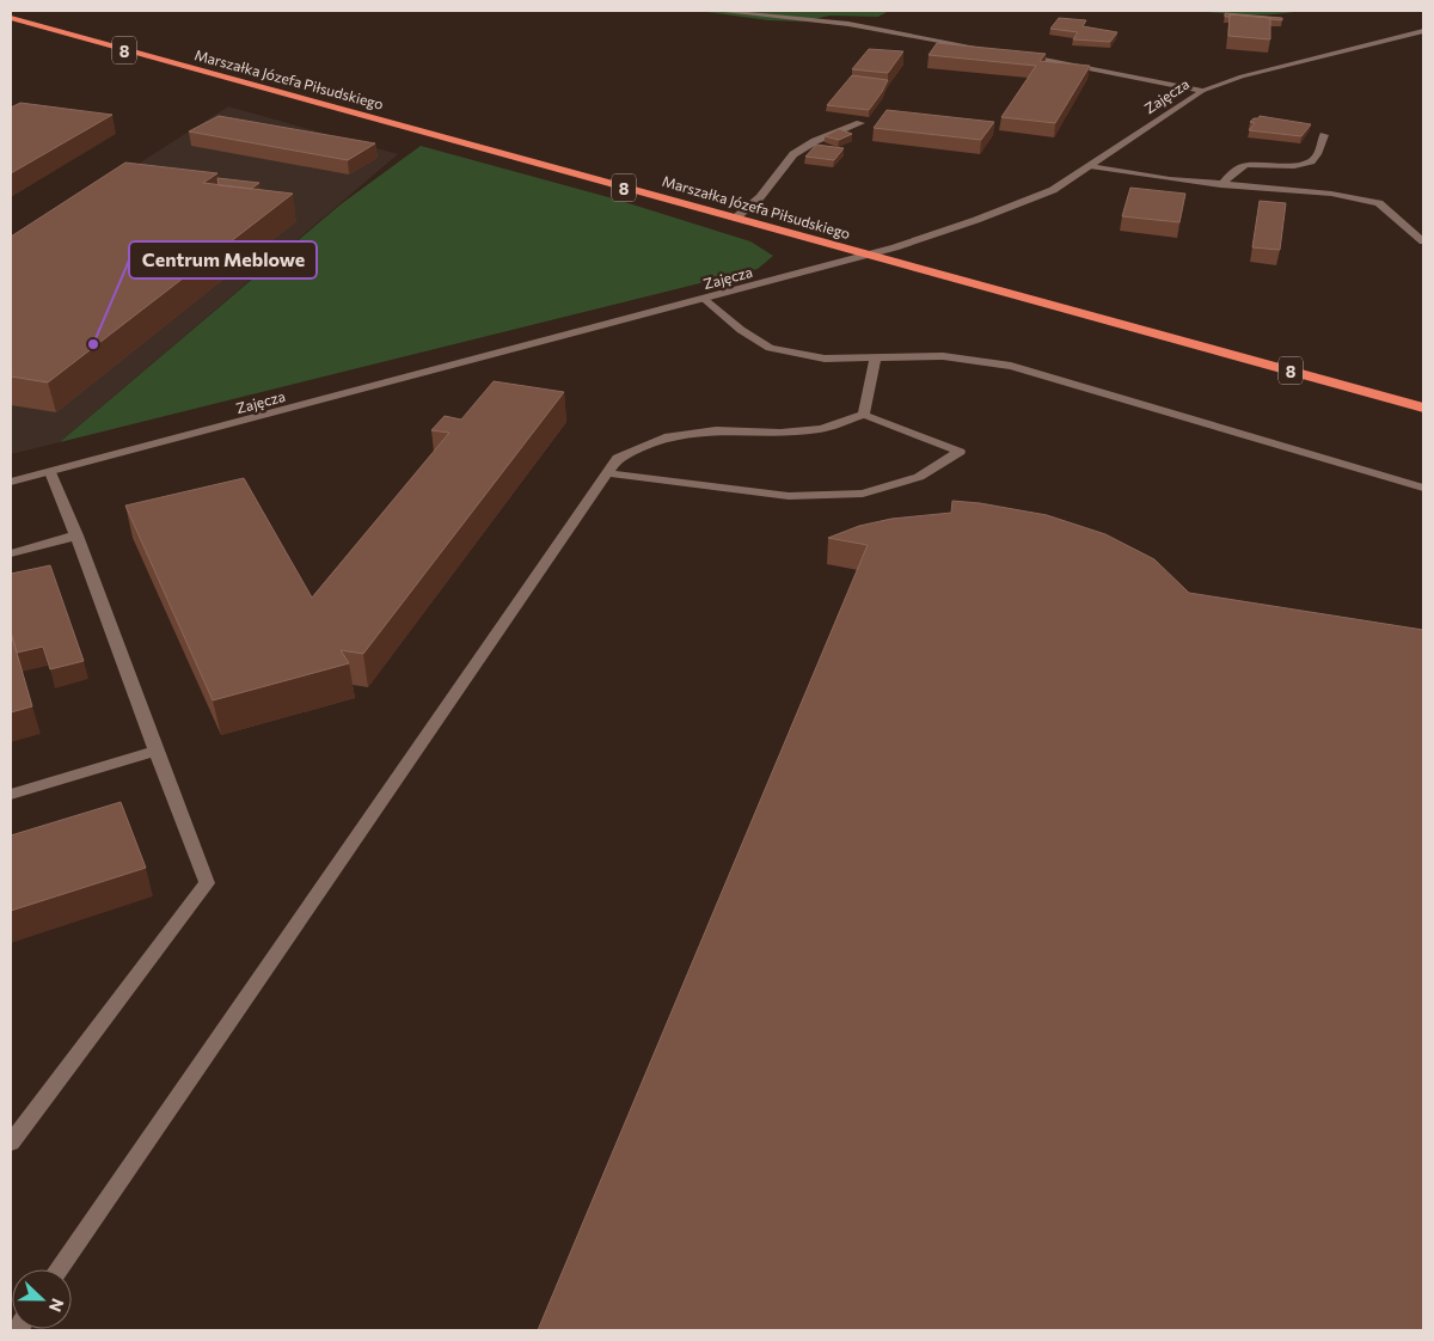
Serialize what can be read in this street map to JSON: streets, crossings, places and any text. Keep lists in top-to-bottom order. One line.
{"streets":{"highway":["8","Marszałka Józefa Piłsudskiego"],"street":["Zajęcza"]},"crossings":[["Marszałka Józefa Piłsudskiego","Zajęcza"]],"places":["Centrum Meblowe"],"north":"right"}
